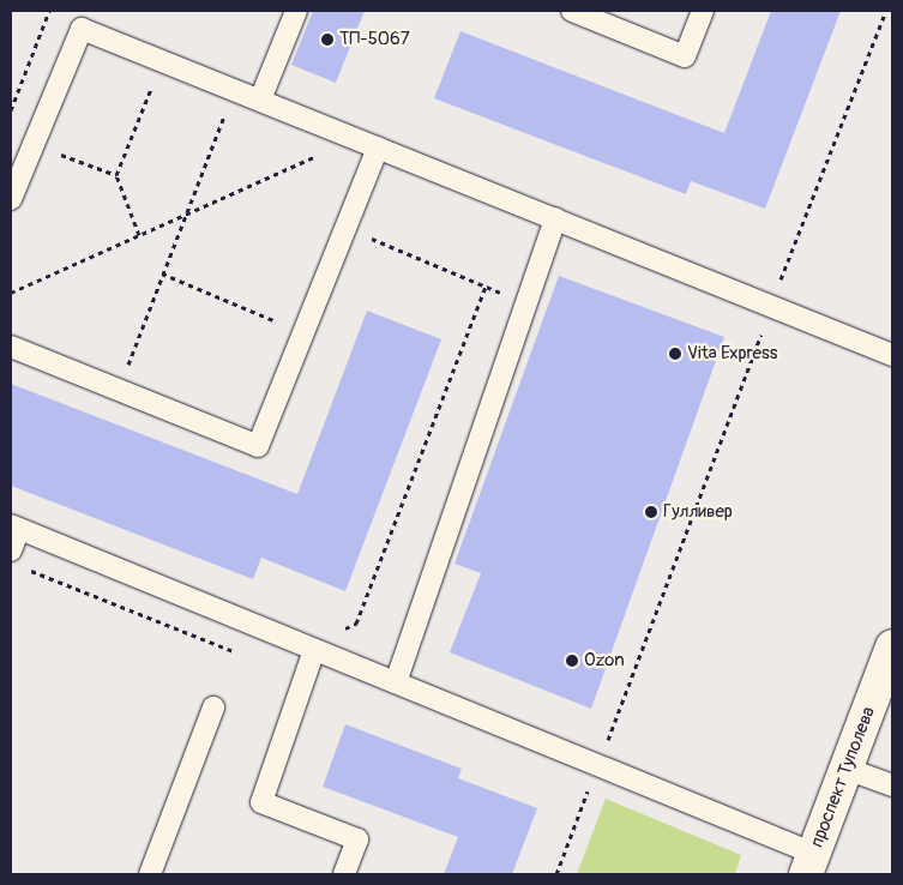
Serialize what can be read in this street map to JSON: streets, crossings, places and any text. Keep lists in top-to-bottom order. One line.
{"streets":{"main road":["проспект Туполева"]},"places":["ТП-5067","Vita Express","Гулливер","Ozon"]}
